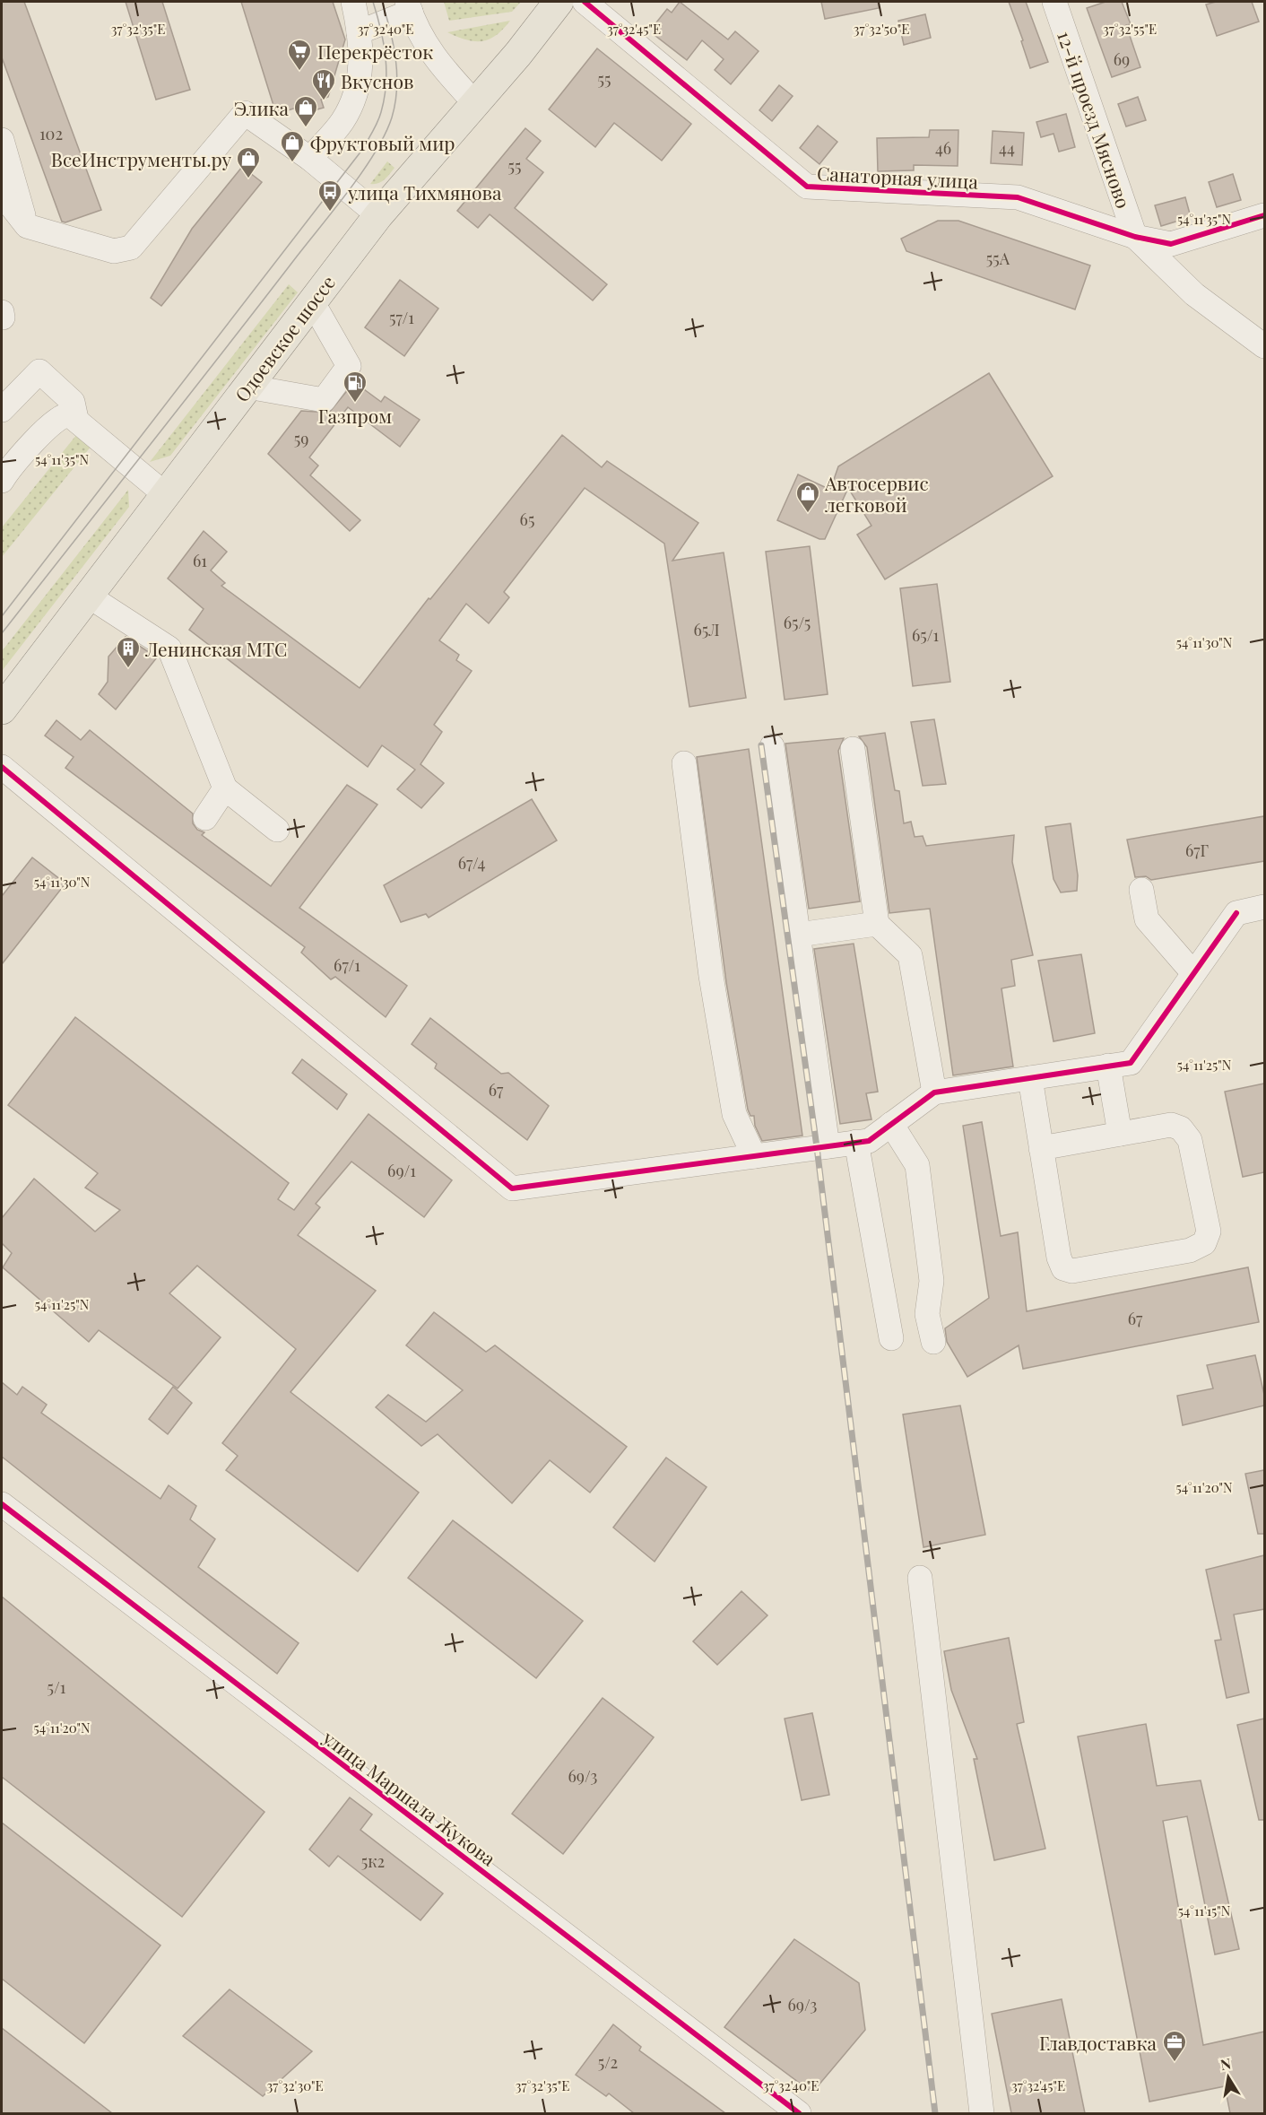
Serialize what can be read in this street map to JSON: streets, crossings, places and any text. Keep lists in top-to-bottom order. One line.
{"streets":{"main road":["Одоевское шоссе"],"street":["12-й проезд Мясново","Санаторная улица","улица Маршала Жукова"]},"crossings":[["12-й проезд Мясново","Санаторная улица"]],"places":{"supermarket":["Перекрёсток"],"restaurant":["Вкуснов"],"shop":["Элика","Фруктовый мир","ВсеИнструменты.ру","Автосервис легковой"],"bus stop":["улица Тихмянова"],"fuel station":["Газпром"],"building":["Ленинская МТС"],"office":["Главдоставка"]},"house_numbers":["69","55","102","46","44","55","55А","57/1","59","65","61","65/5","65Л","65/1","67Г","67/4","67/1","67","69/1","67","5/1","69/3","5к2","69/3","5/2"],"north":"top","coordinates":["37°32'35\"E","37°32'40\"E","37°32'45\"E","37°32'50\"E","37°32'55\"E","54°11'35\"N","54°11'30\"N","54°11'25\"N","54°11'20\"N","54°11'15\"N","37°32'30\"E"]}
